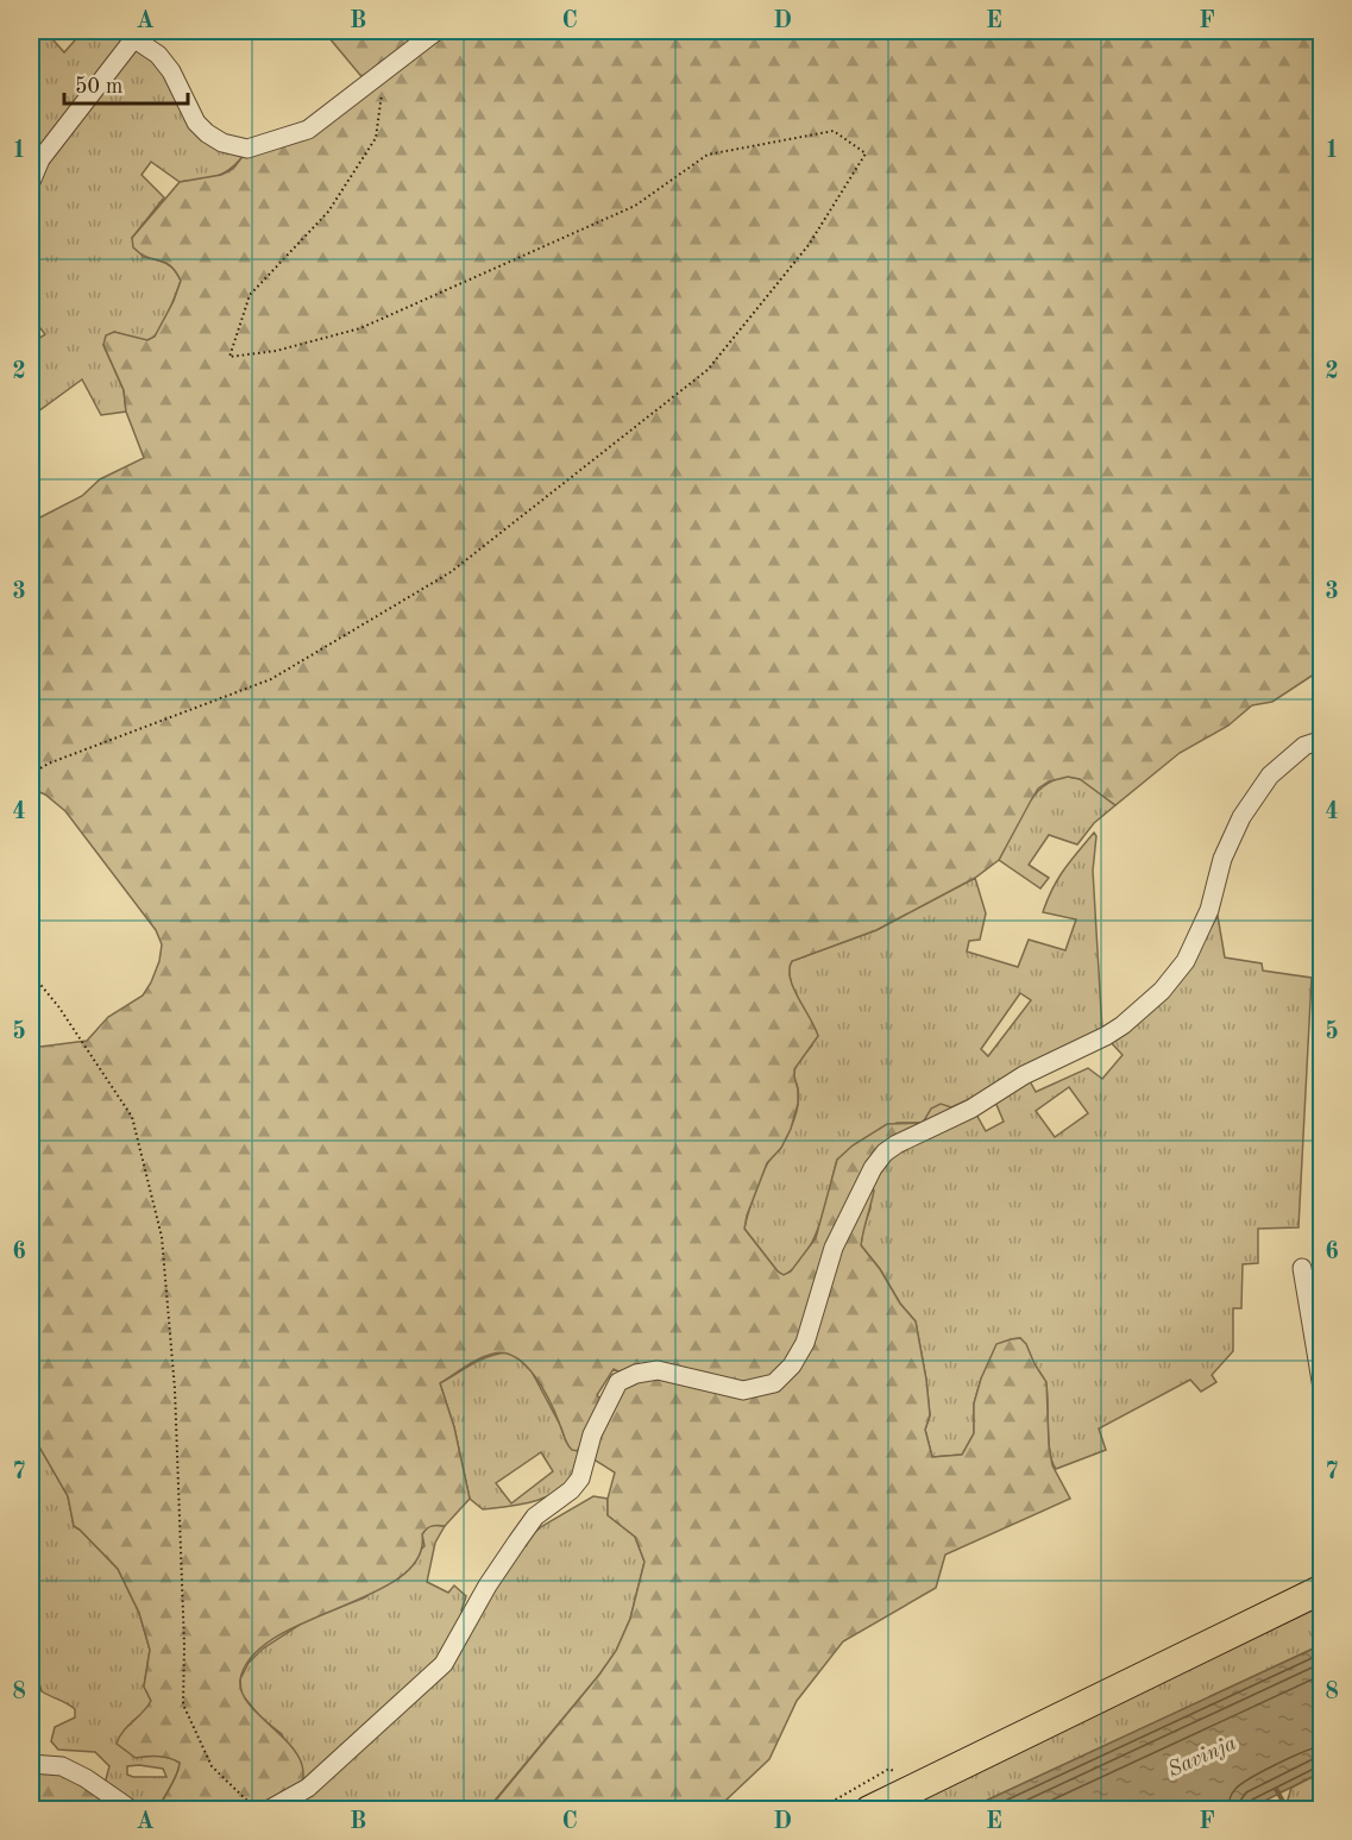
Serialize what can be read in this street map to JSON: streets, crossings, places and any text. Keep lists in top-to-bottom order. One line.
{"water":["Savinja"],"scale_bar":"50 m","grid":{"columns":["A","B","C","D","E","F"],"rows":["1","2","3","4","5","6","7","8"]}}
